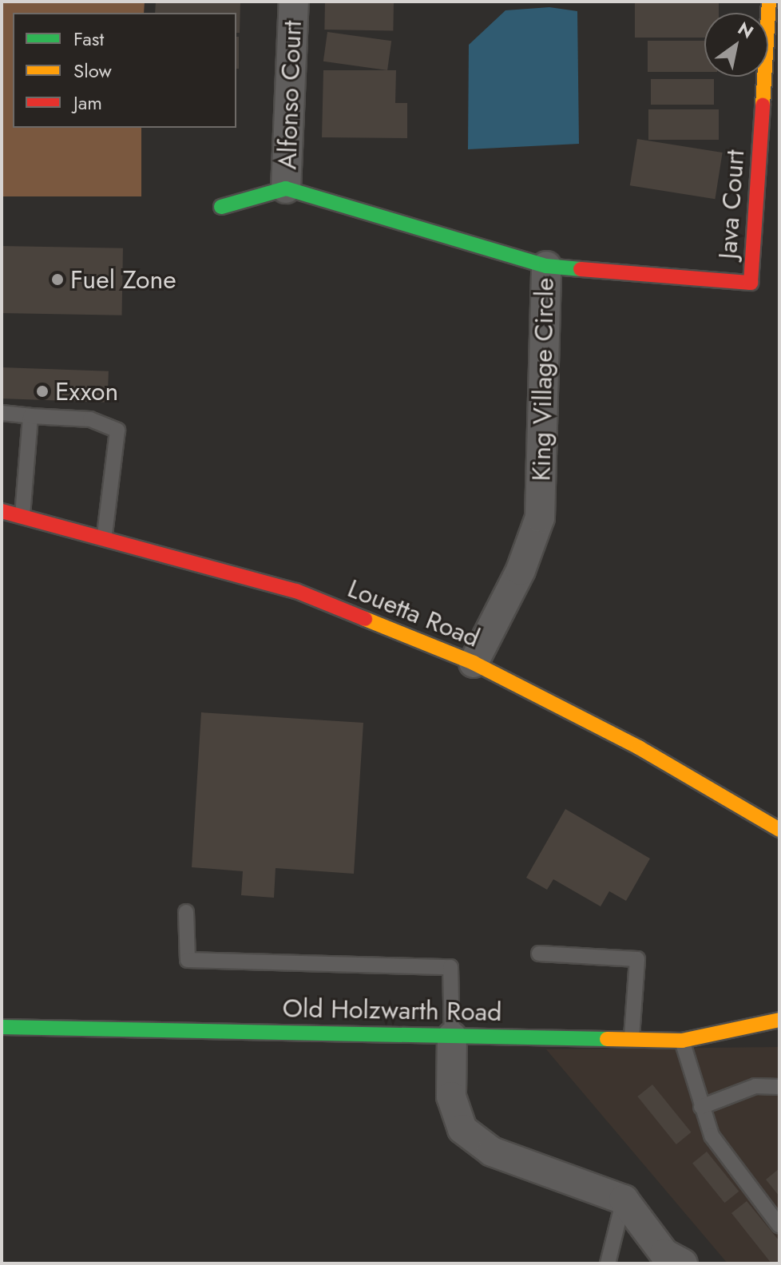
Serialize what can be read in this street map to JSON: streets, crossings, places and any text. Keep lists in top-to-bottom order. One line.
{"streets":{"street":["Alfonso Court","Java Court","King Village Circle","Louetta Road","Old Holzwarth Road"]},"crossings":[["Alfonso Court","King Village Circle"],["Java Court","King Village Circle"],["King Village Circle","Louetta Road"]],"places":["Fuel Zone","Exxon"],"legend":["Fast","Slow","Jam"],"north":"top right"}
